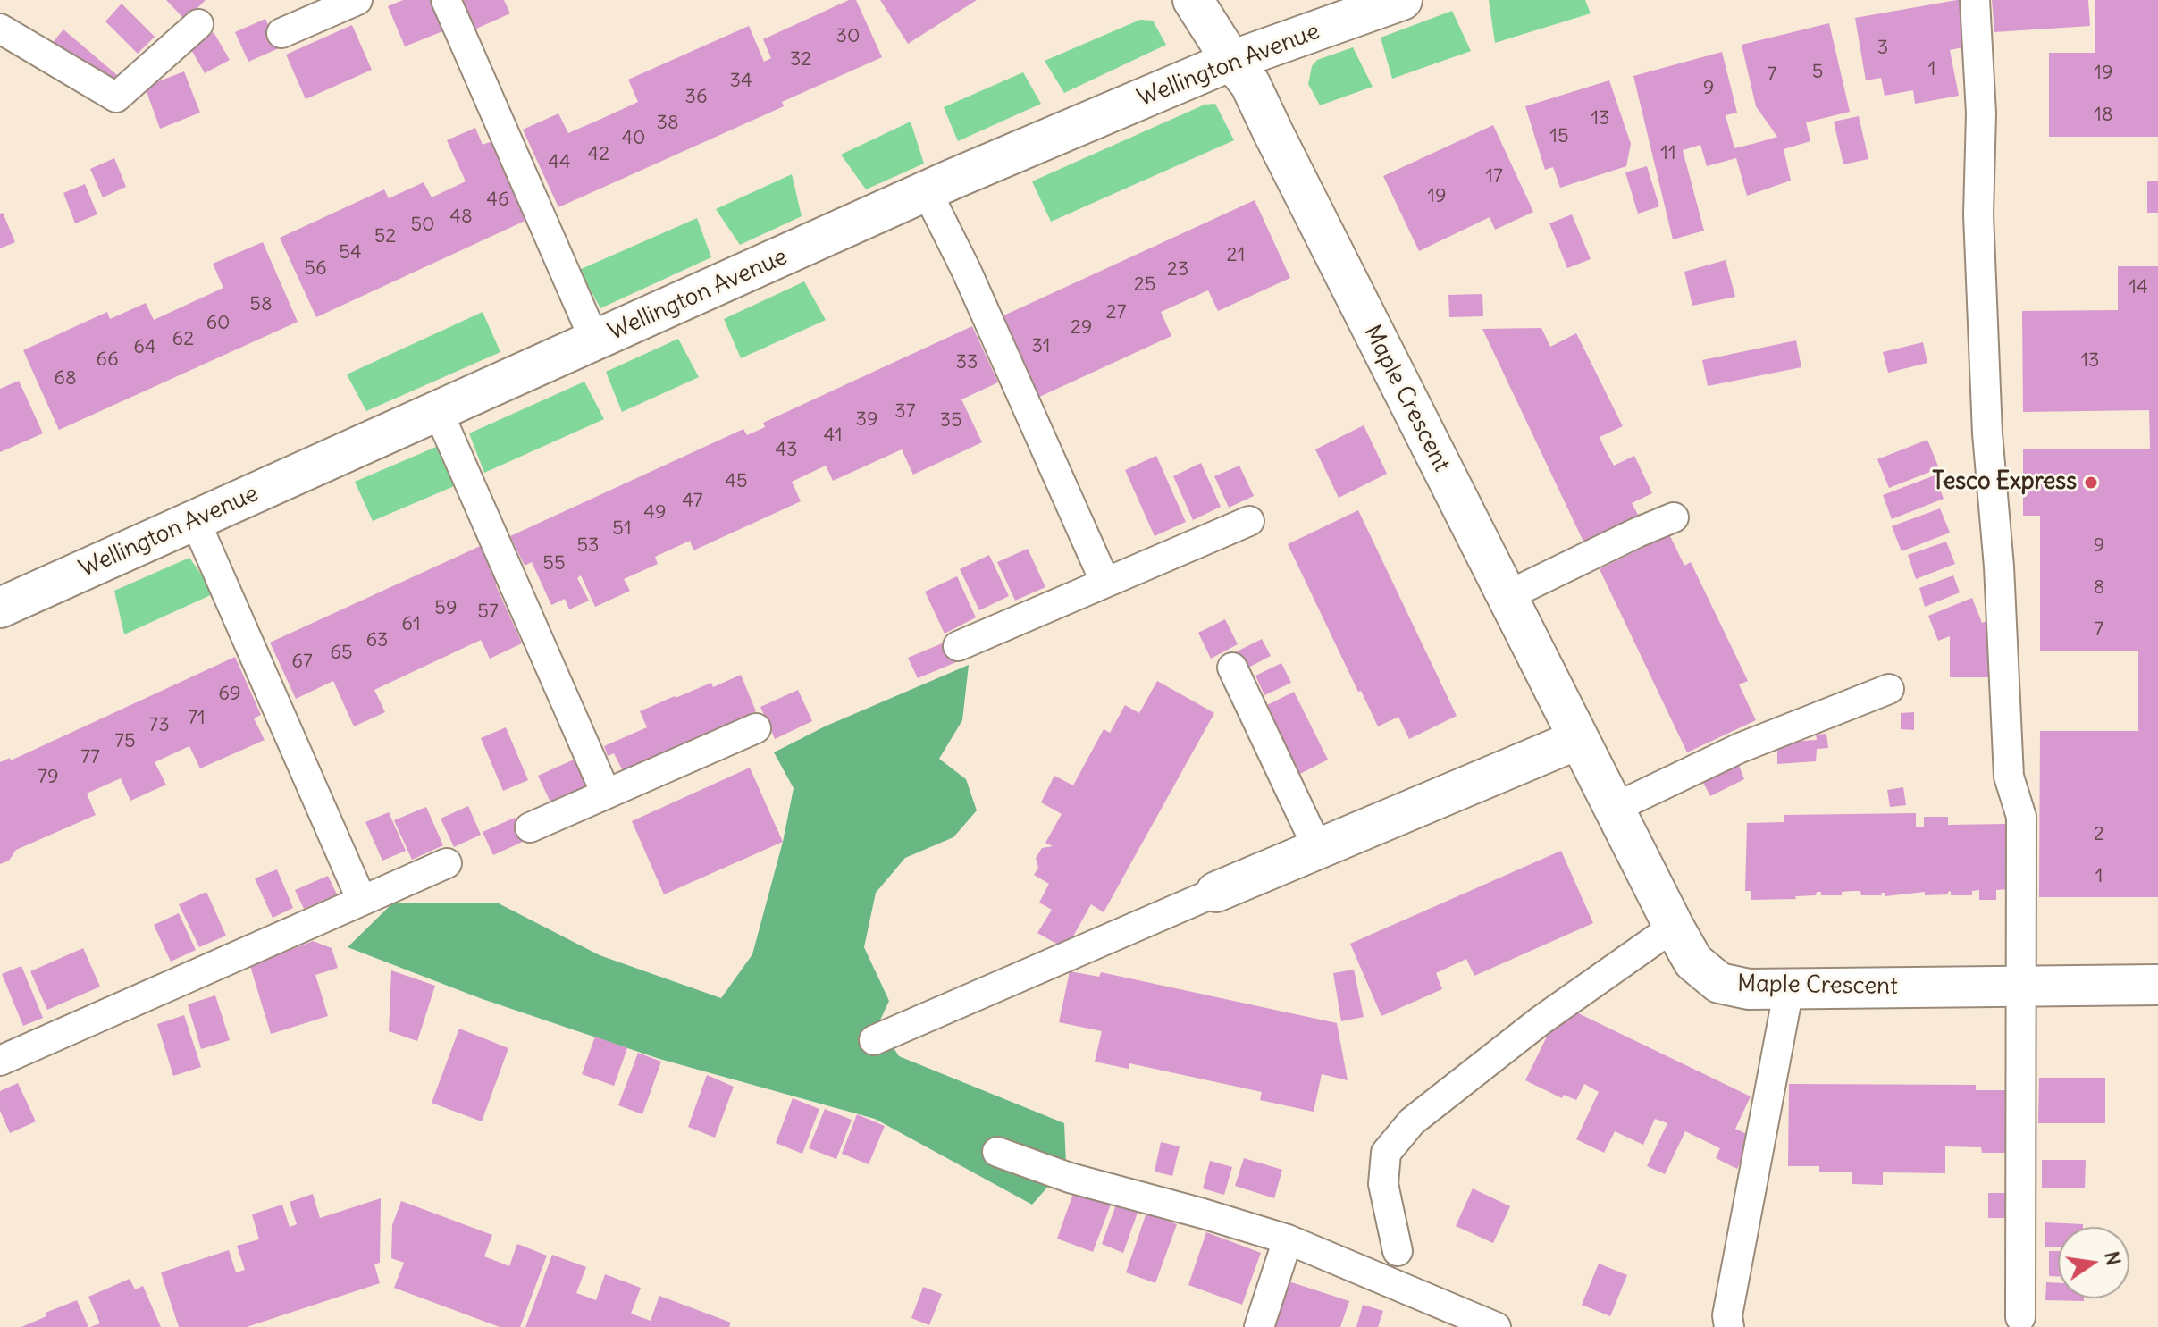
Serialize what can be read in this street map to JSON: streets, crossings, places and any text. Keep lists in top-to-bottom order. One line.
{"streets":{"street":["Wellington Avenue","Maple Crescent"]},"crossings":[["Wellington Avenue","Maple Crescent"]],"places":["Tesco Express"],"house_numbers":["30","3","32","1","5","19","7","34","9","36","18","13","38","15","40","11","42","44","17","19","46","48","50","52","54","21","56","23","25","14","58","27","60","29","62","31","64","66","13","33","68","37","39","35","41","43","45","47","49","51","53","9","55","8","59","57","61","7","63","65","67","69","71","73","75","77","79","2","1"],"north":"right"}
